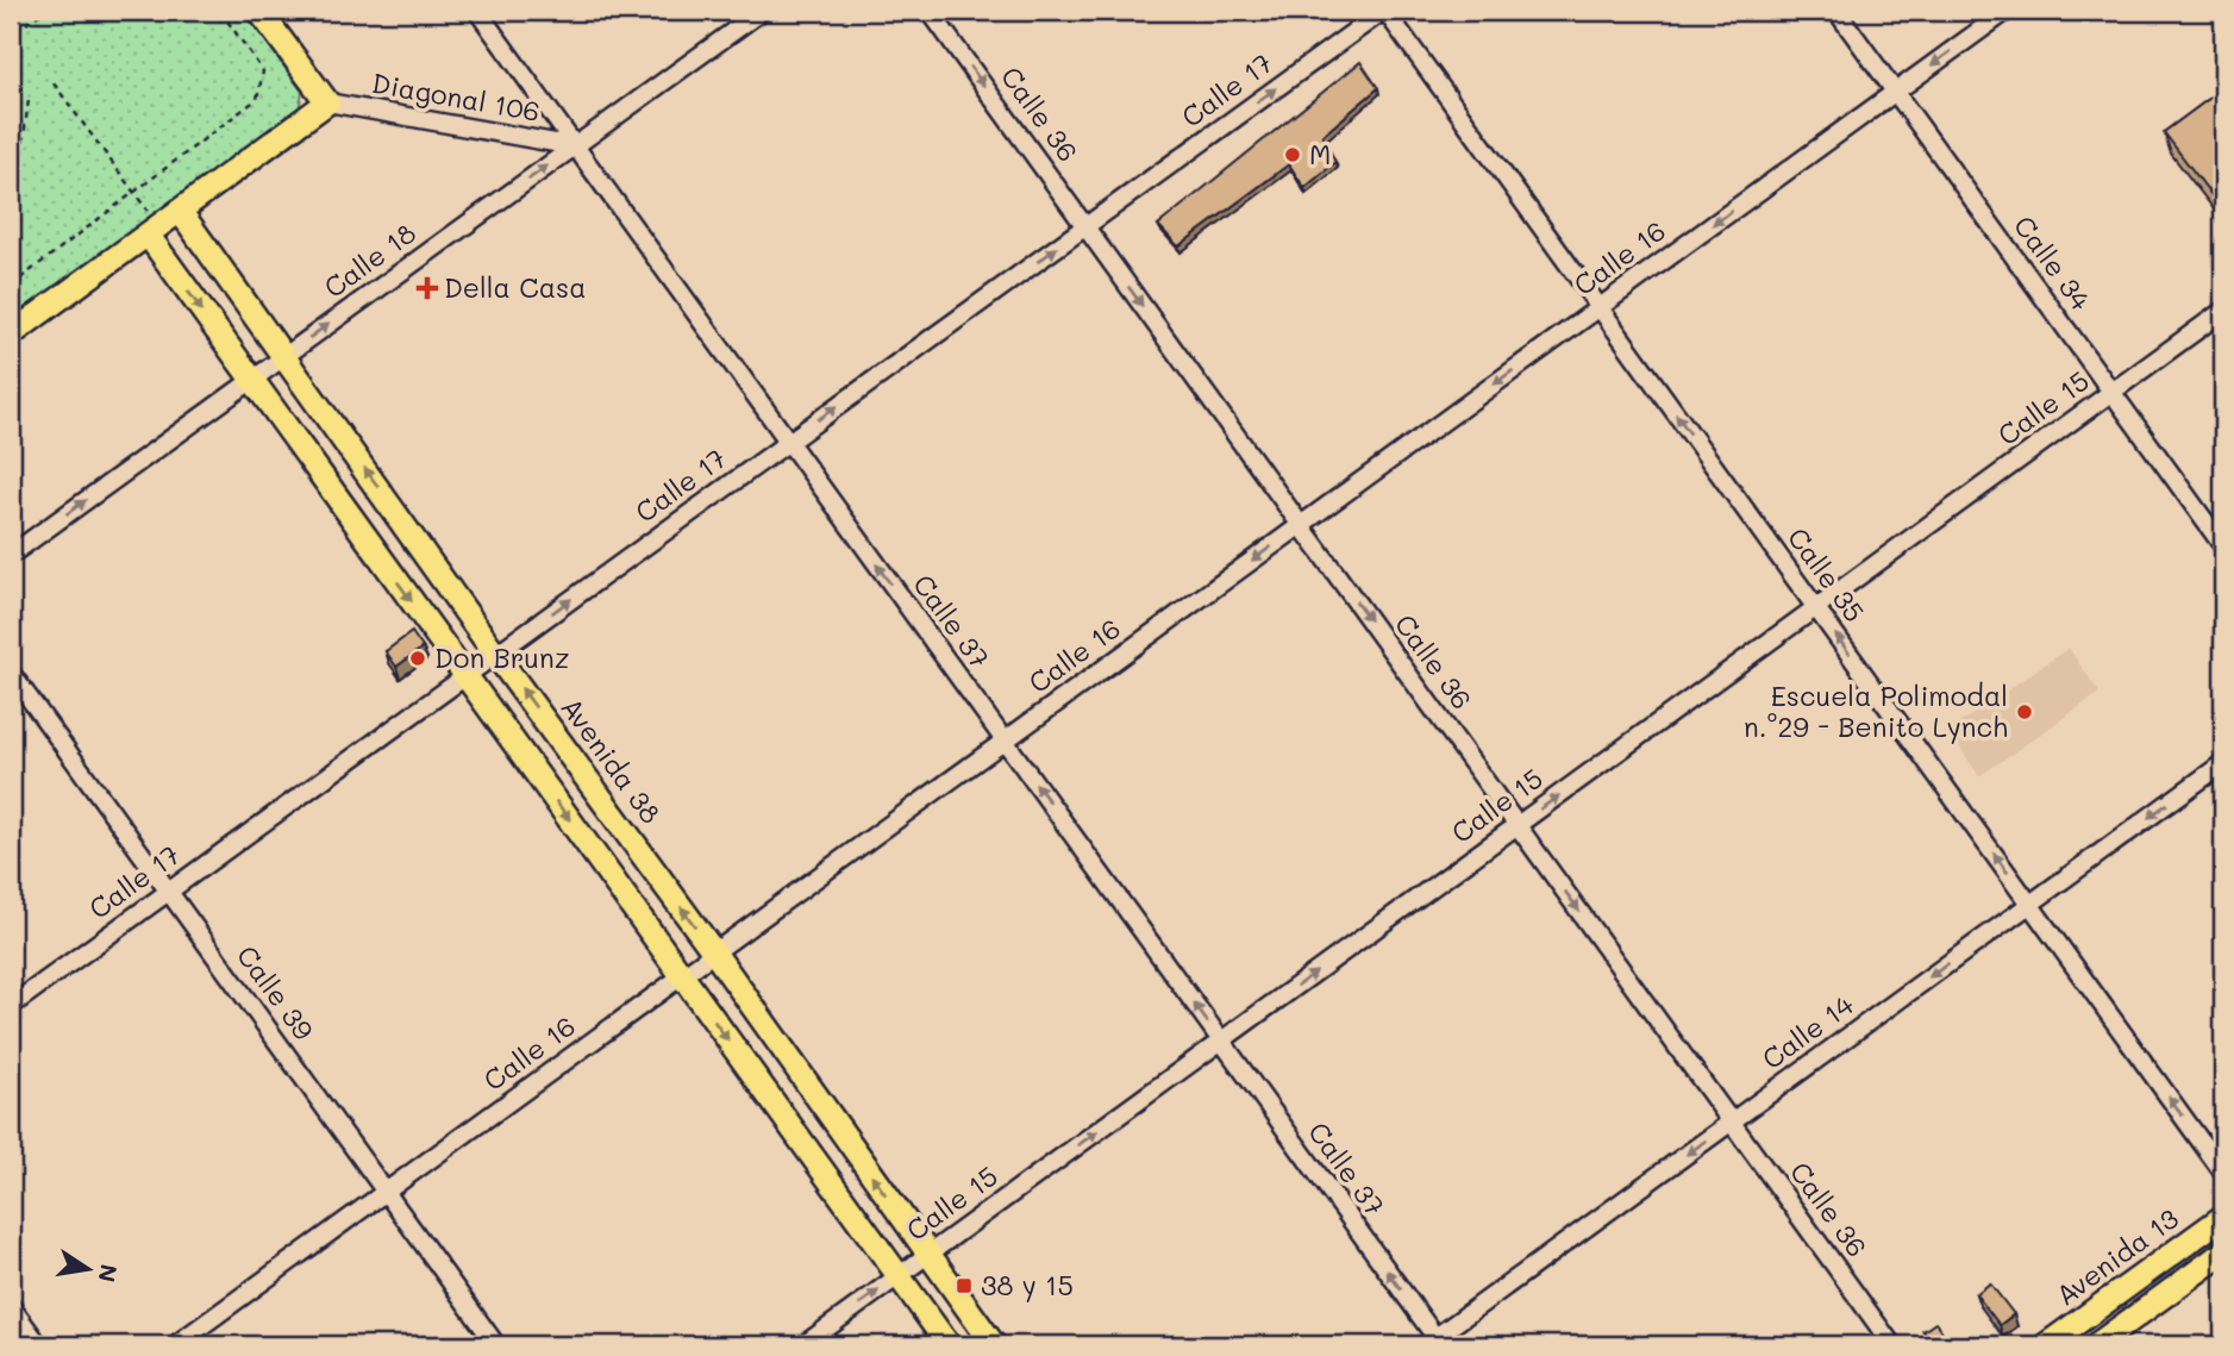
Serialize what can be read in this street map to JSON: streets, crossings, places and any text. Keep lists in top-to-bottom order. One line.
{"streets":{"main road":["Avenida 38","Avenida 13"],"street":["Calle 17","Diagonal 106","Calle 36","Calle 16","Calle 18","Calle 34","Calle 15","Calle 35","Calle 37","Calle 39","Calle 14"]},"crossings":[["Calle 17","Calle 36"],["Calle 17","Calle 35"],["Calle 17","Calle 37"],["Calle 17","Avenida 38"],["Calle 17","Calle 39"],["Diagonal 106","Calle 18"],["Diagonal 106","Calle 37"],["Calle 36","Calle 16"],["Calle 36","Calle 15"],["Calle 36","Calle 14"],["Calle 16","Calle 34"],["Calle 16","Calle 35"],["Calle 16","Calle 37"],["Calle 16","Avenida 38"],["Calle 16","Calle 39"],["Calle 18","Calle 37"],["Calle 18","Avenida 38"],["Calle 34","Calle 15"],["Calle 15","Calle 35"],["Calle 15","Calle 37"],["Calle 15","Avenida 38"],["Calle 35","Calle 14"],["Calle 37","Calle 14"]],"one_way":["Calle 17","Calle 36","Calle 16","Calle 18","Calle 15","Calle 35","Calle 37","Calle 14"],"places":{"other":["M","Don Brunz","Escuela Polimodal n.°29 - Benito Lynch"],"health":["Della Casa"],"transit":["38 y 15"]},"north":"right"}
